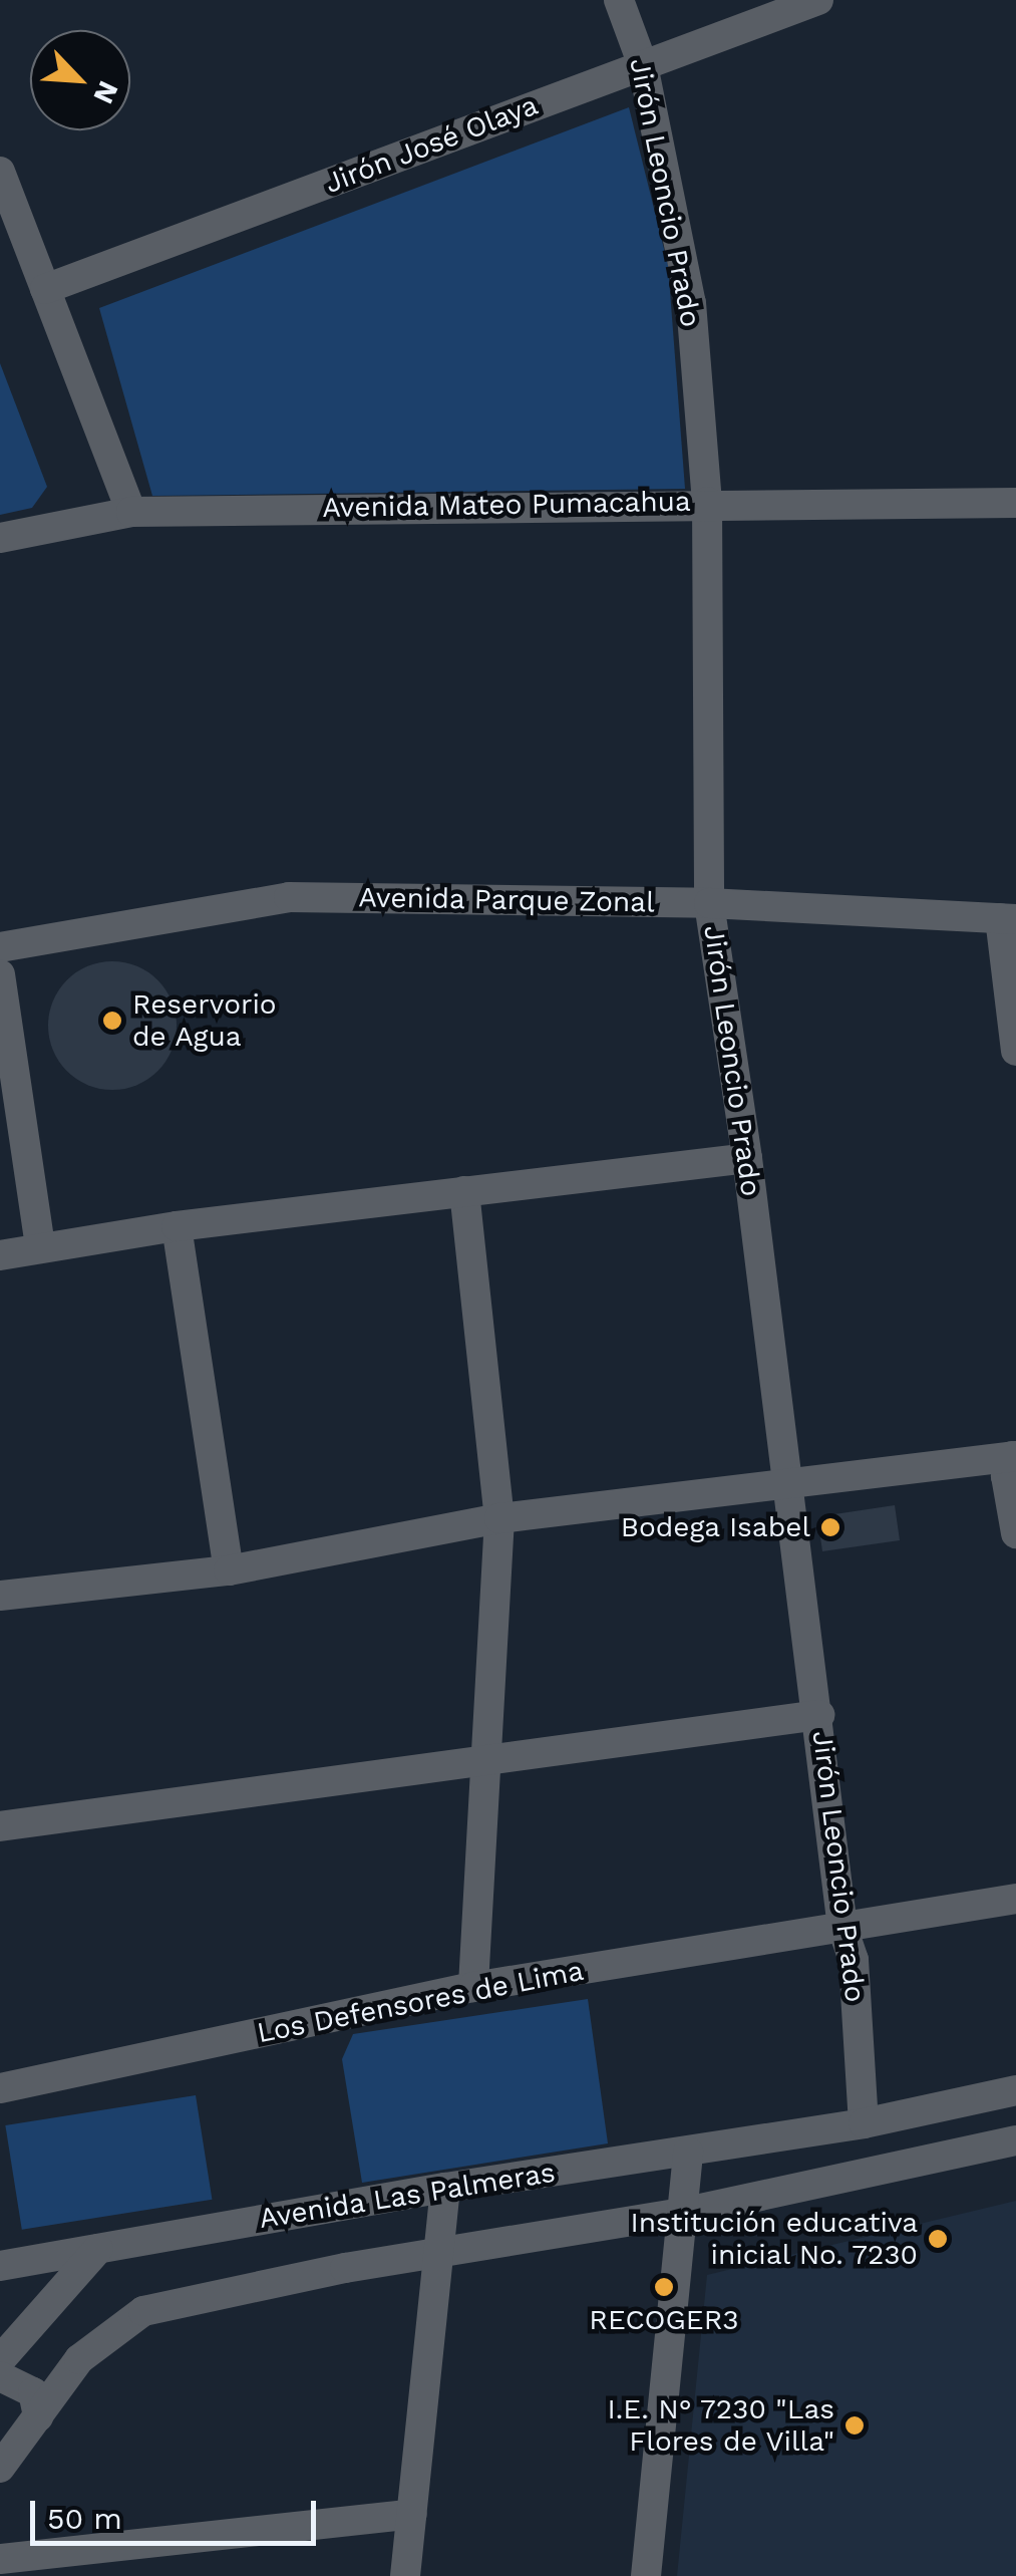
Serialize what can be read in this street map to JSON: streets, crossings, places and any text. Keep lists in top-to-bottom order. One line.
{"streets":{"street":["Jirón José Olaya","Jirón Leoncio Prado","Avenida Mateo Pumacahua","Avenida Parque Zonal","Los Defensores de Lima","Avenida Las Palmeras"]},"crossings":[["Jirón José Olaya","Jirón Leoncio Prado"],["Jirón Leoncio Prado","Avenida Mateo Pumacahua"],["Jirón Leoncio Prado","Avenida Parque Zonal"],["Jirón Leoncio Prado","Los Defensores de Lima"],["Jirón Leoncio Prado","Avenida Las Palmeras"]],"places":["Reservorio de Agua","Bodega Isabel","Institución educativa inicial No. 7230","RECOGER3","I.E. N° 7230 \"Las Flores de Villa\""],"scale_bar":"50 m","north":"bottom right"}
